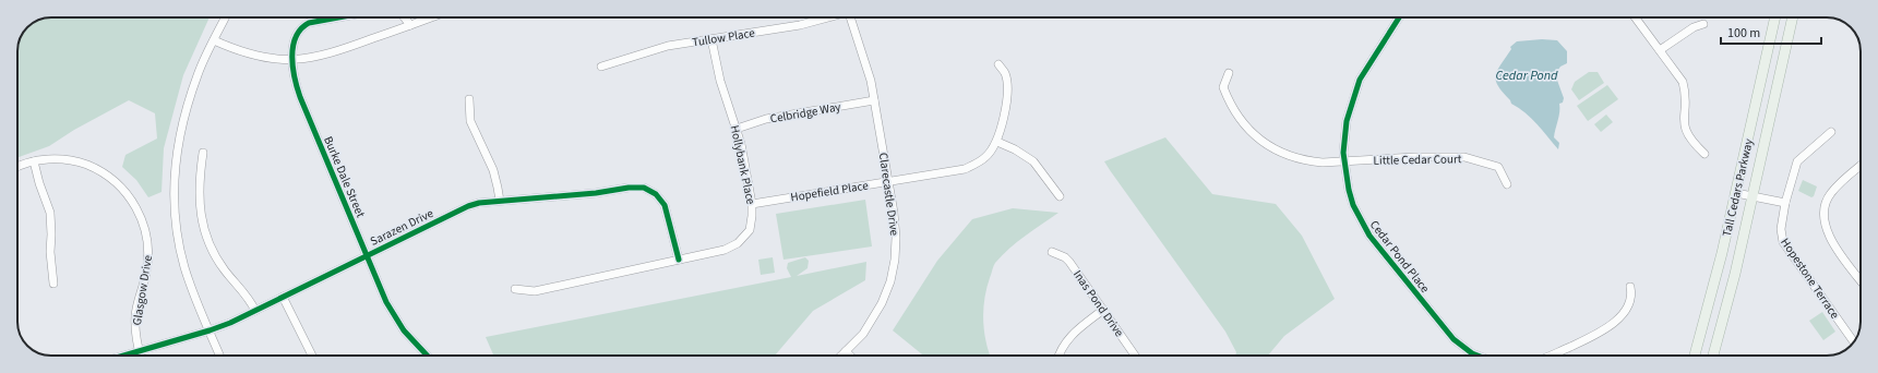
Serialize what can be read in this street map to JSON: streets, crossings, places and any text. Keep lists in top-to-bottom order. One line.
{"streets":{"main road":["Tall Cedars Parkway"],"street":["Tullow Place","Celbridge Way","Little Cedar Court","Hollybank Place","Burke Dale Street","Hopefield Place","Clarecastle Drive","Sarazen Drive","Cedar Pond Place","Hopestone Terrace","Glasgow Drive","Inas Pond Drive"]},"crossings":[["Tullow Place","Hollybank Place"],["Celbridge Way","Hollybank Place"],["Celbridge Way","Clarecastle Drive"],["Little Cedar Court","Cedar Pond Place"],["Hollybank Place","Hopefield Place"],["Hollybank Place","Sarazen Drive"],["Burke Dale Street","Sarazen Drive"],["Hopefield Place","Clarecastle Drive"],["Sarazen Drive","Glasgow Drive"]],"water":["Cedar Pond"],"scale_bar":"100 m"}
